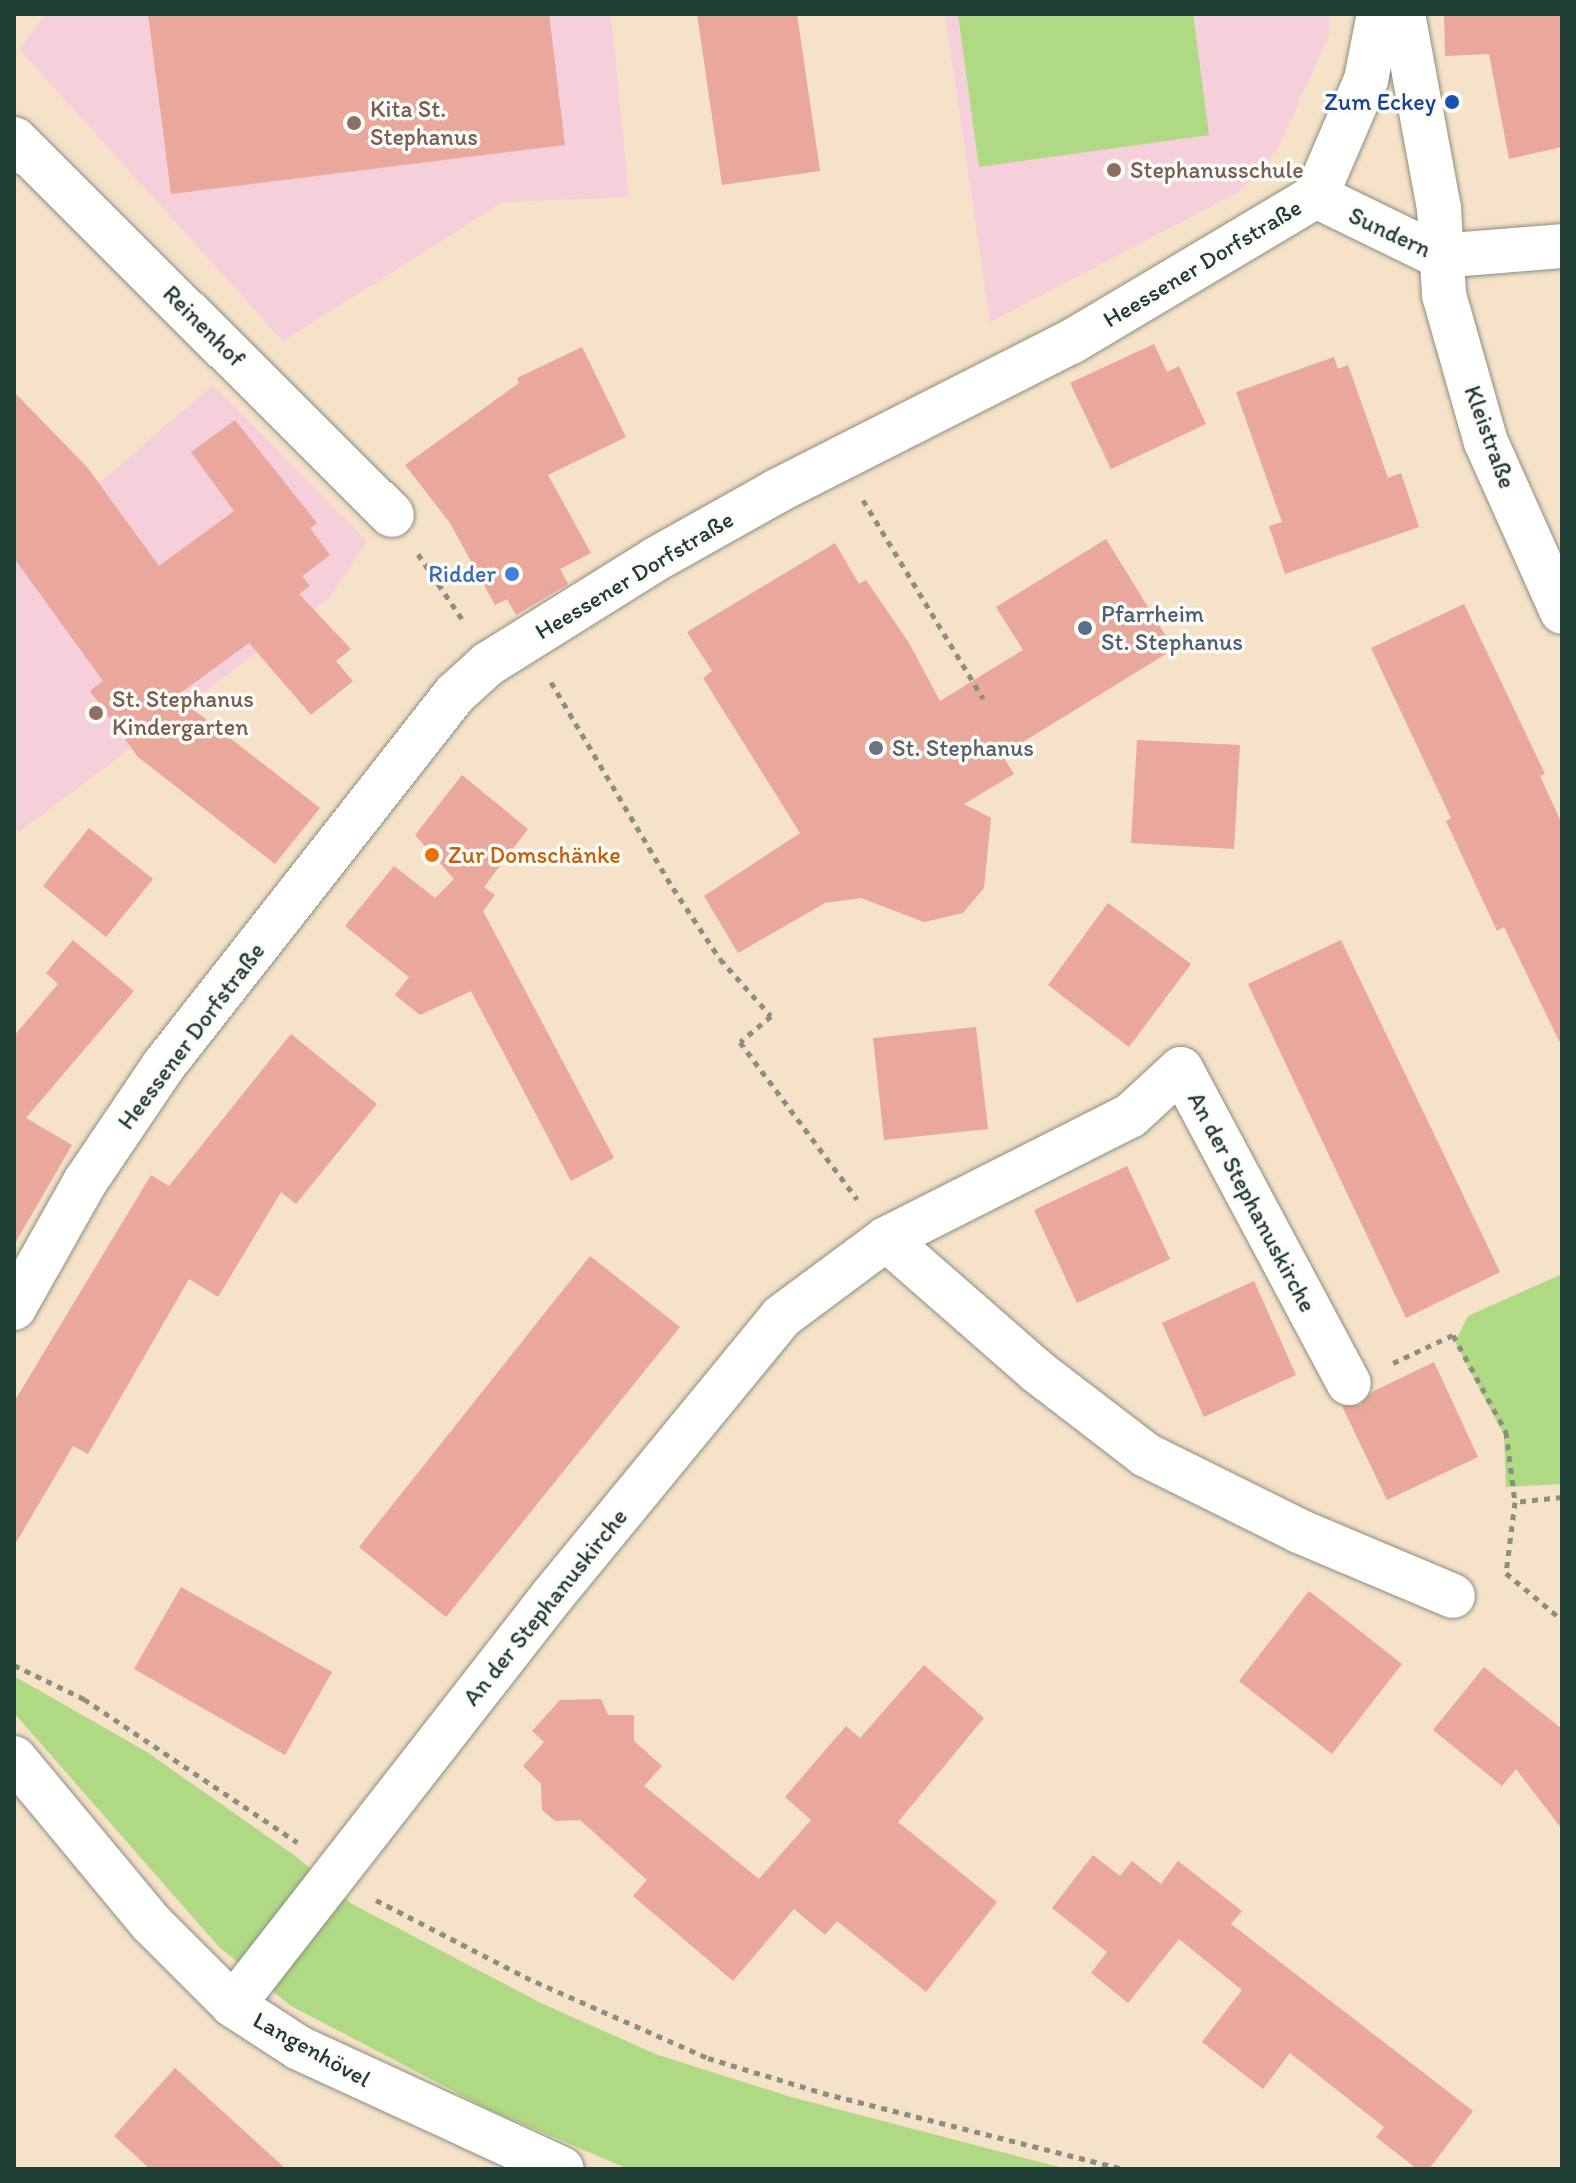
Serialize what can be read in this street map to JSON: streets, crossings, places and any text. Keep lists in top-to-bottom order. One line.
{"streets":{"street":["Sundern","Heessener Dorfstraße","Reinenhof","Kleistraße","An der Stephanuskirche","Langenhövel"]},"crossings":[["Sundern","Heessener Dorfstraße"],["Sundern","Kleistraße"],["An der Stephanuskirche","Langenhövel"]],"places":["Zum Eckey","Kita St. Stephanus","Stephanusschule","Ridder","Pfarrheim St. Stephanus","St. Stephanus Kindergarten","St. Stephanus","Zur Domschänke"]}
